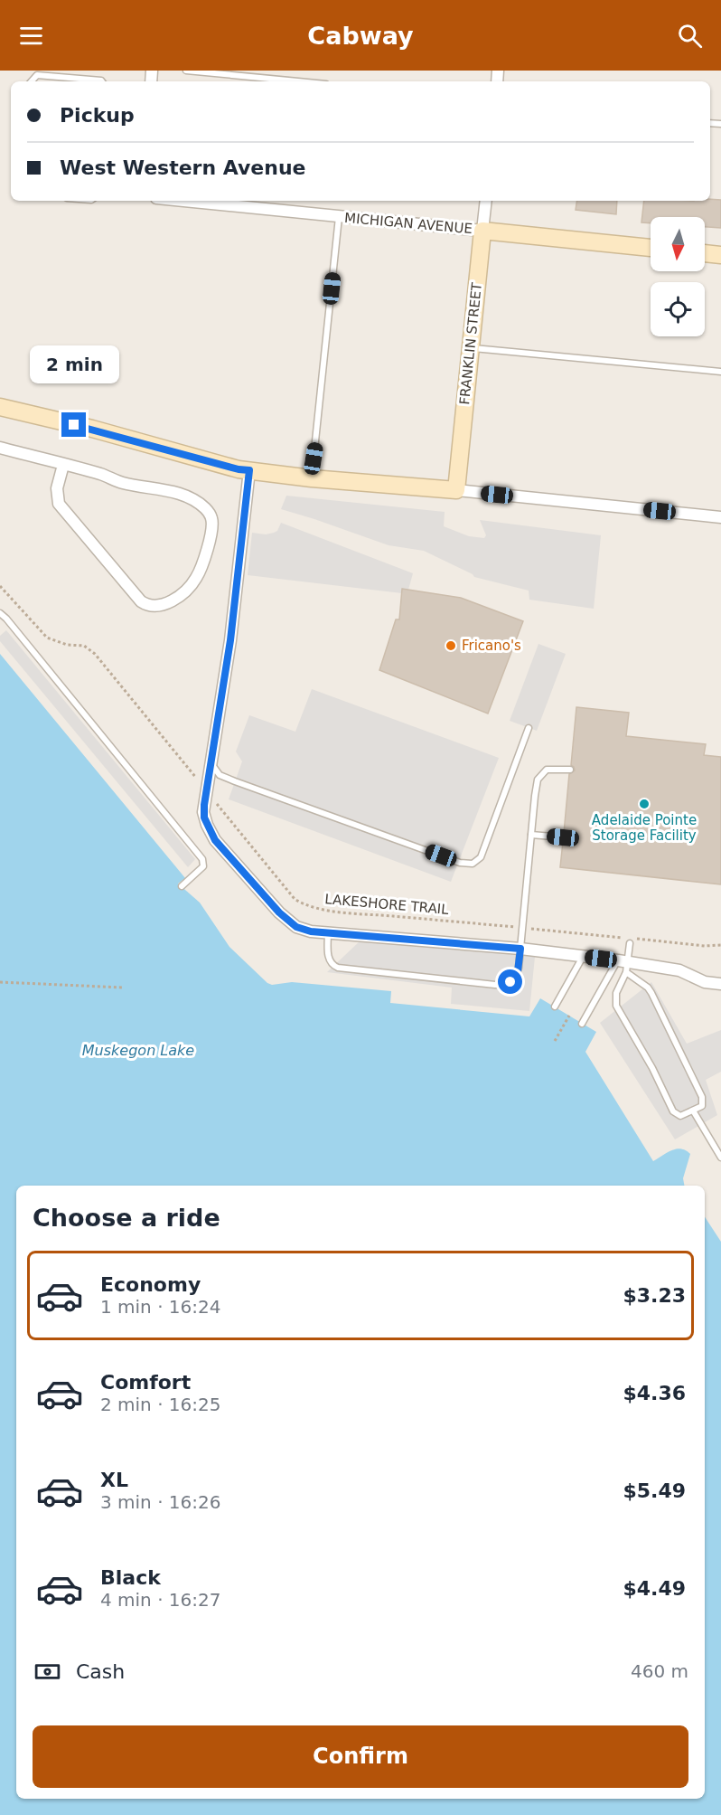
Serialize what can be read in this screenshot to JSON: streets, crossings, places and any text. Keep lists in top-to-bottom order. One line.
{"streets":{"street":["MICHIGAN AVENUE","FRANKLIN STREET"],"path":["LAKESHORE TRAIL"]},"crossings":[["MICHIGAN AVENUE","FRANKLIN STREET"]],"water":["Muskegon Lake"],"places":["Fricano's","Adelaide Pointe Storage Facility"],"north":"bottom","page":{"header":"Cabway","banner":["Pickup","West Western Avenue"],"bubble":"2 min","heading":"Choose a ride","list":[{"name":"Economy","note":"1 min · 16:24","value":"$3.23"},{"name":"Comfort","note":"2 min · 16:25","value":"$4.36"},{"name":"XL","note":"3 min · 16:26","value":"$5.49"},{"name":"Black","note":"4 min · 16:27","value":"$4.49"}],"pay":["Cash","460 m"],"buttons":"Confirm"}}
